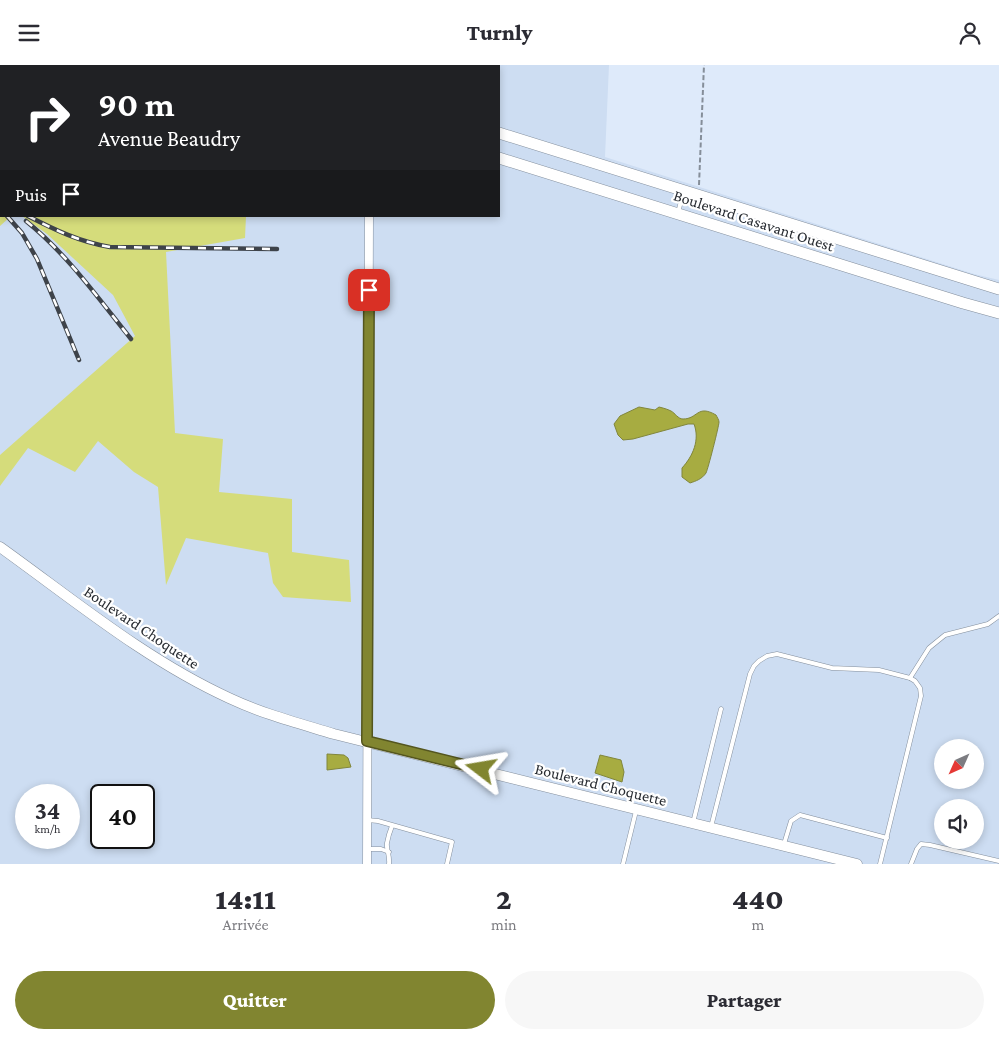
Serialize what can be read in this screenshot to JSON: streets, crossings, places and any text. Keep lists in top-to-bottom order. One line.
{"streets":{"main road":["Boulevard Casavant Ouest"],"street":["Boulevard Choquette"]},"north":"bottom left","page":{"header":"Turnly","turn":["90 m","Avenue Beaudry"],"then":"Puis","speed":"34 km/h","limit":"40","eta":["14:11","Arrivée","2","min","440","m"],"buttons":["Quitter","Partager"]}}
